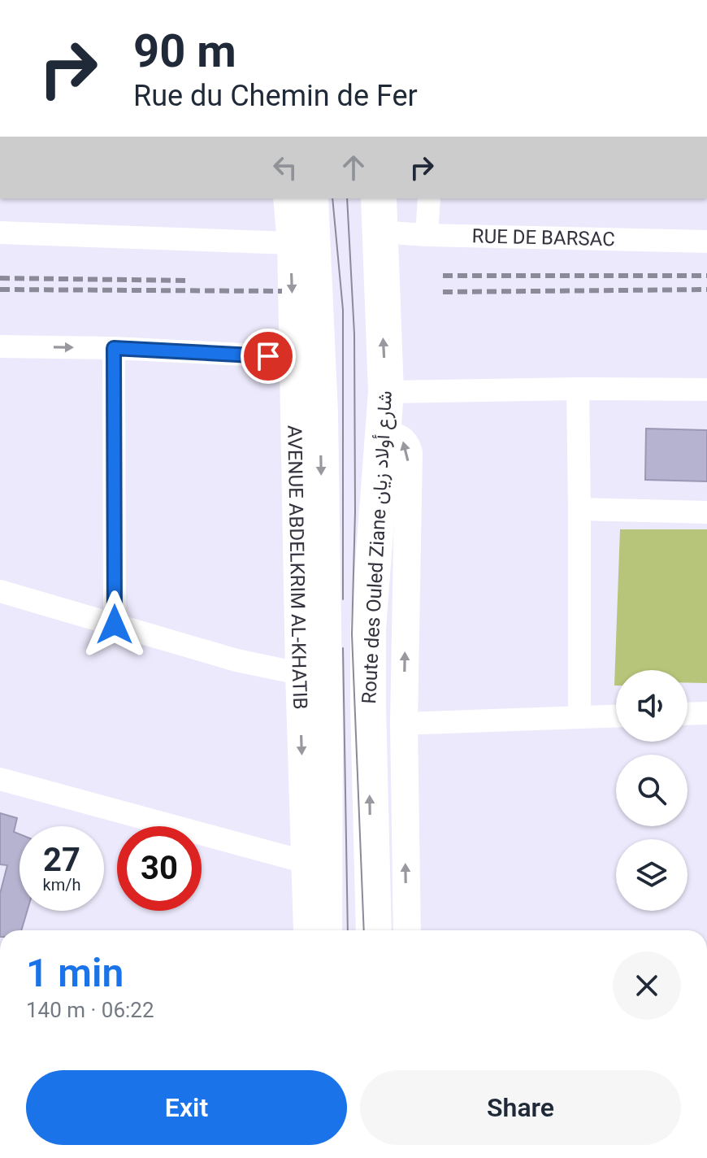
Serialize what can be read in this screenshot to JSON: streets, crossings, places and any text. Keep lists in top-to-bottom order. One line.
{"streets":{"highway":["Route des Ouled Ziane شارع أولاد زيان"],"street":["RUE DE BARSAC","AVENUE ABDELKRIM AL-KHATIB"]},"crossings":[["RUE DE BARSAC","Route des Ouled Ziane شارع أولاد زيان"]],"page":{"turn":["90 m","Rue du Chemin de Fer"],"speed":"27 km/h","limit":"30","heading":["1 min","140 m · 06:22"],"buttons":["Exit","Share"]}}
